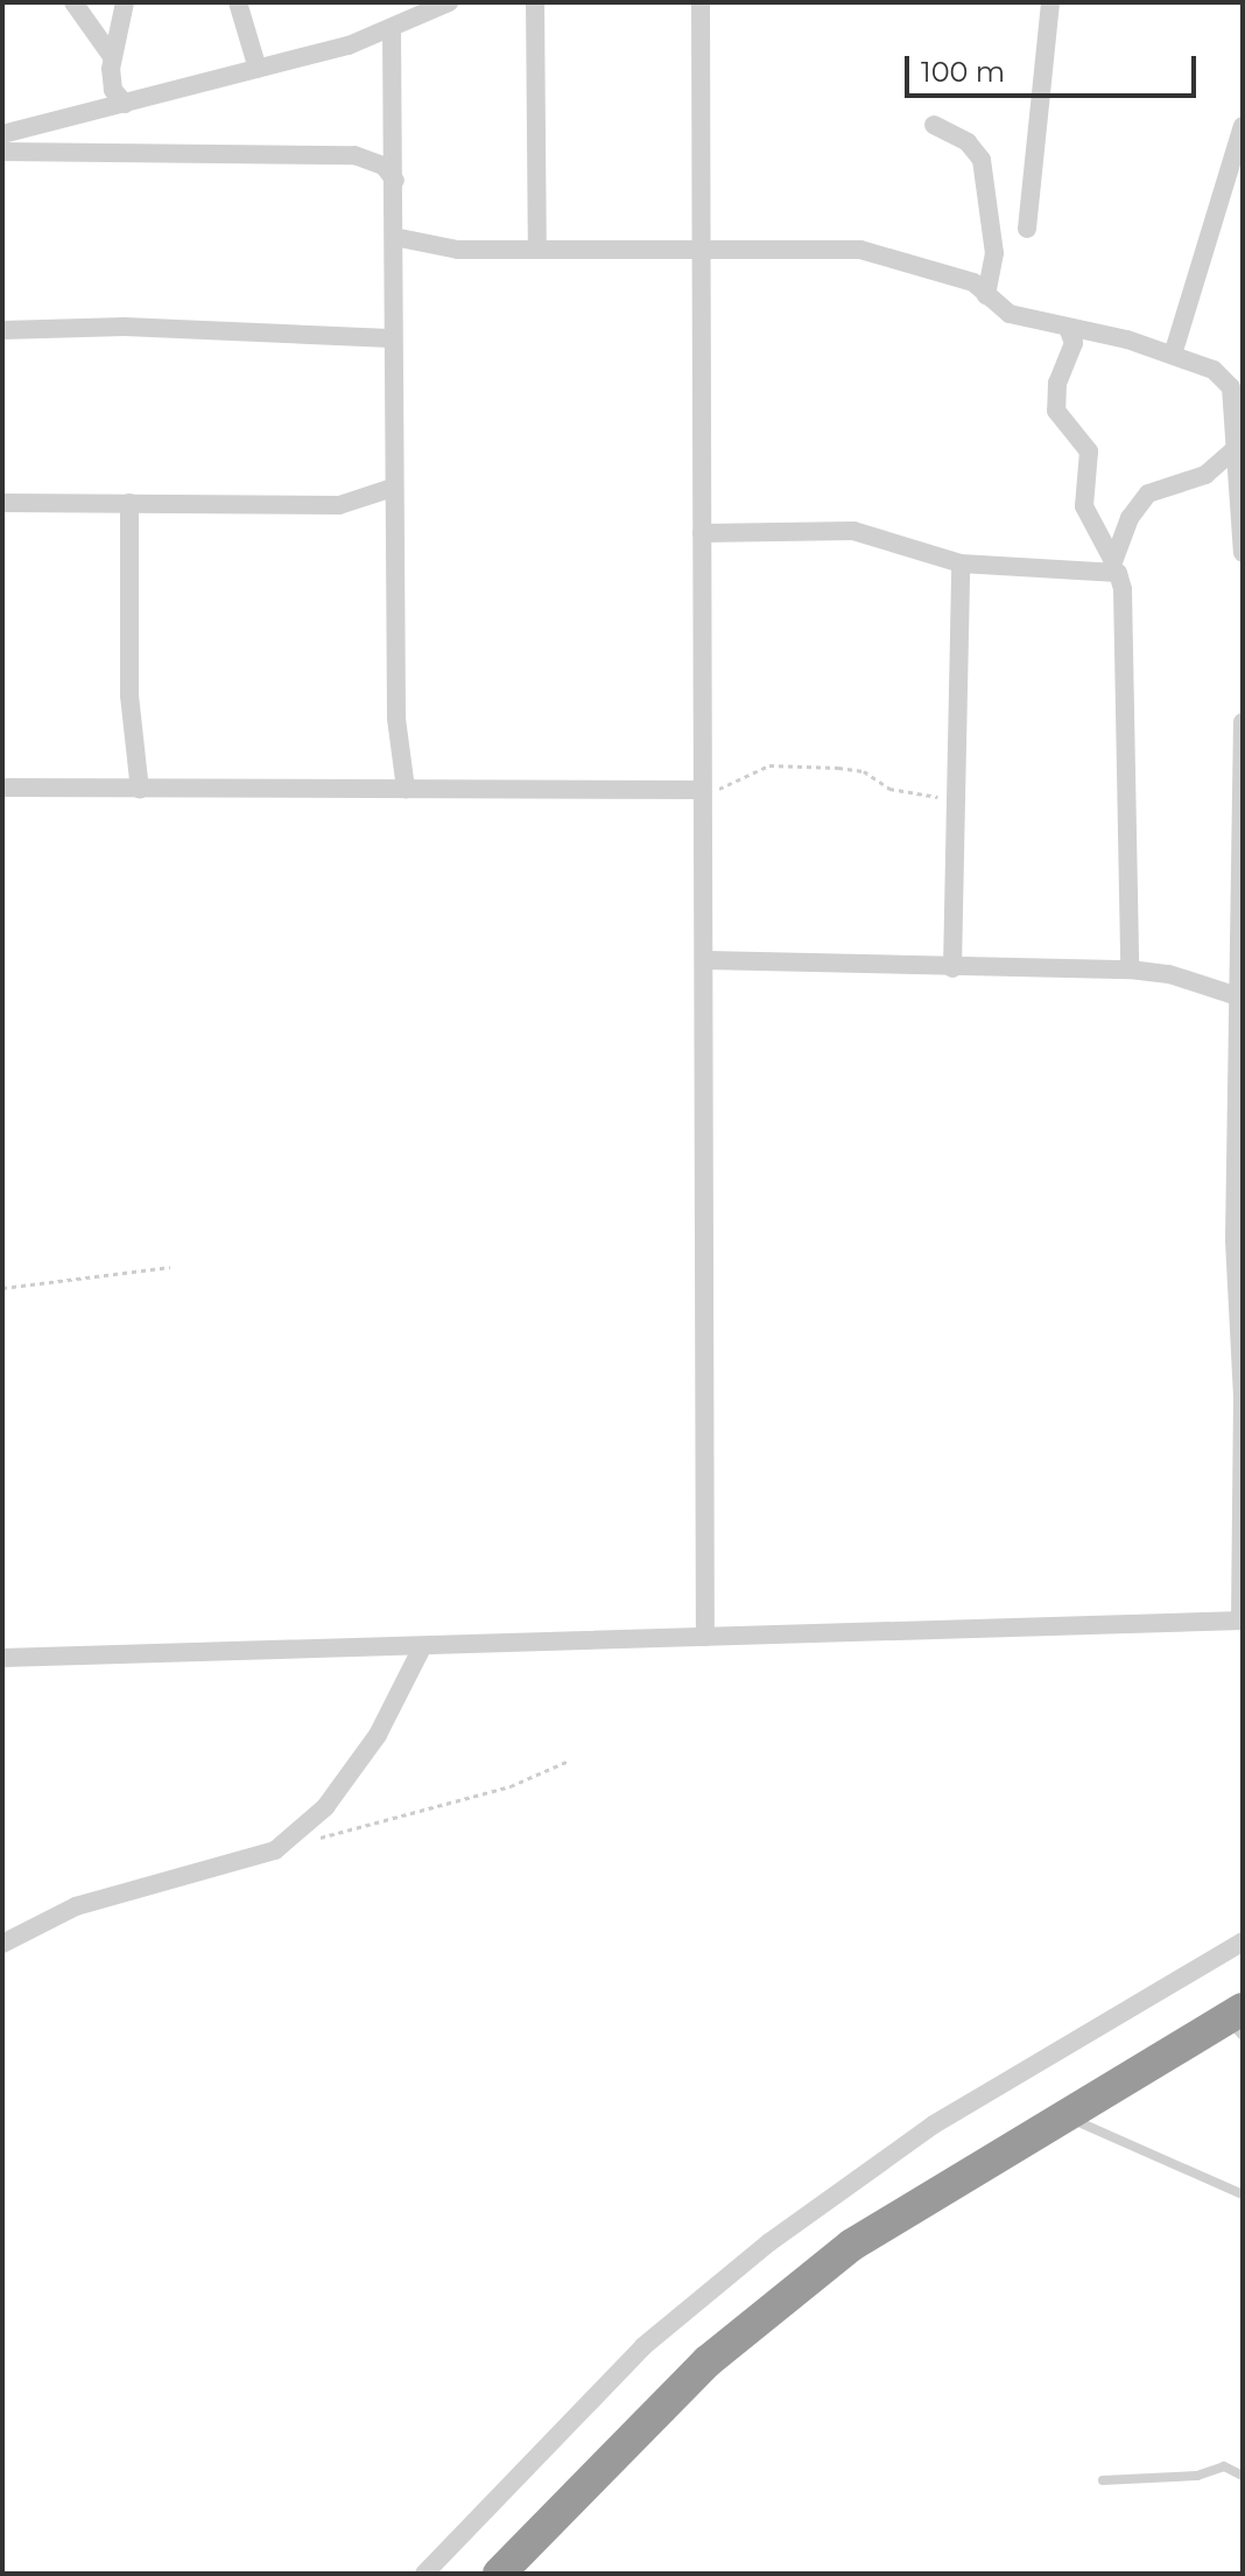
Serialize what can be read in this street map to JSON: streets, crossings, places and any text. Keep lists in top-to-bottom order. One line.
{"scale_bar":"100 m"}
